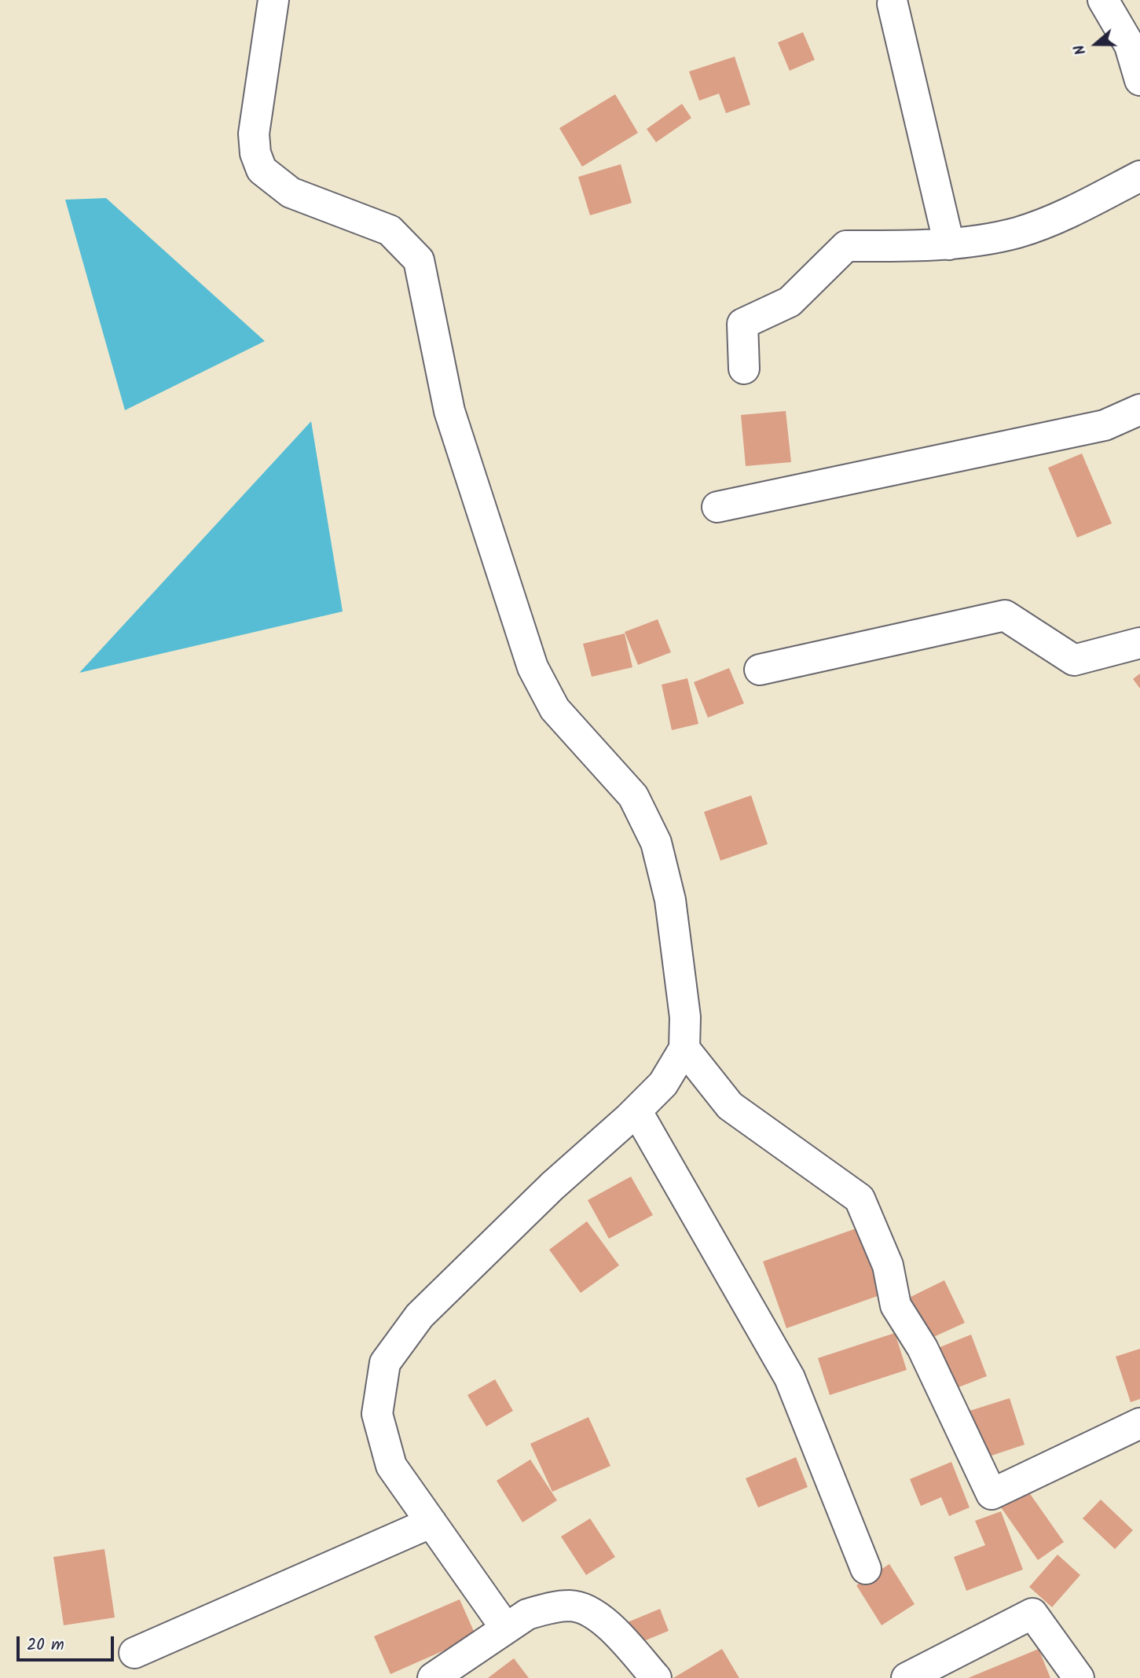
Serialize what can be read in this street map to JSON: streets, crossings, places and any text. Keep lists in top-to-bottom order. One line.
{"scale_bar":"20 m","north":"left"}
